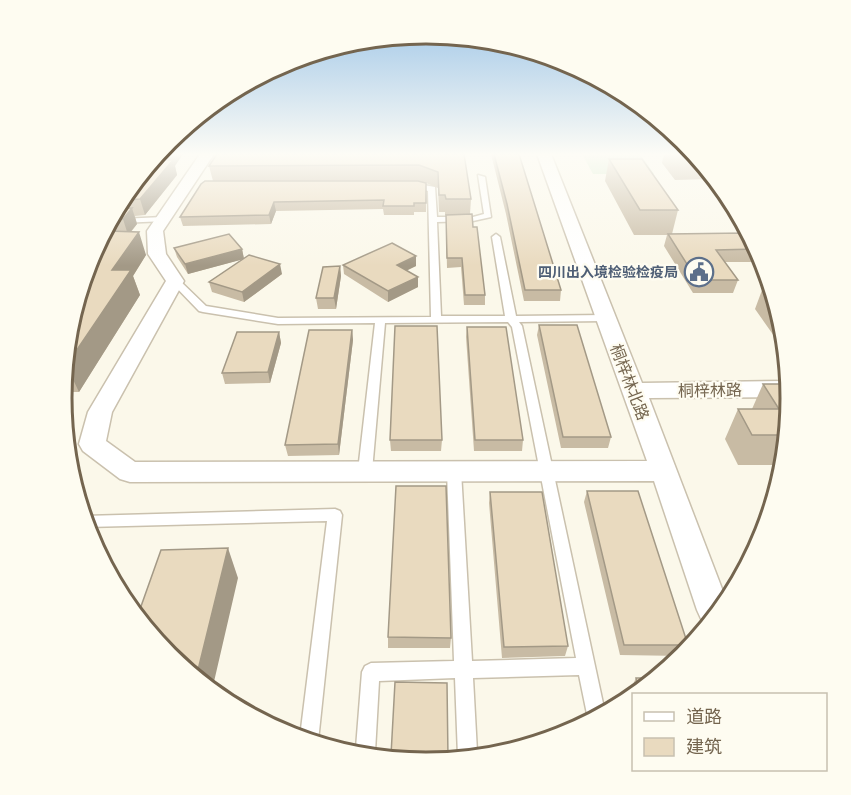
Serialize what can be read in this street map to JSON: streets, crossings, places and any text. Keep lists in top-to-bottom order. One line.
{"streets":{"street":["桐梓林北路","桐梓林路"]},"crossings":[["桐梓林北路","桐梓林路"]],"places":{"public building":["四川出入境检验检疫局"]},"legend":["道路","建筑"]}
